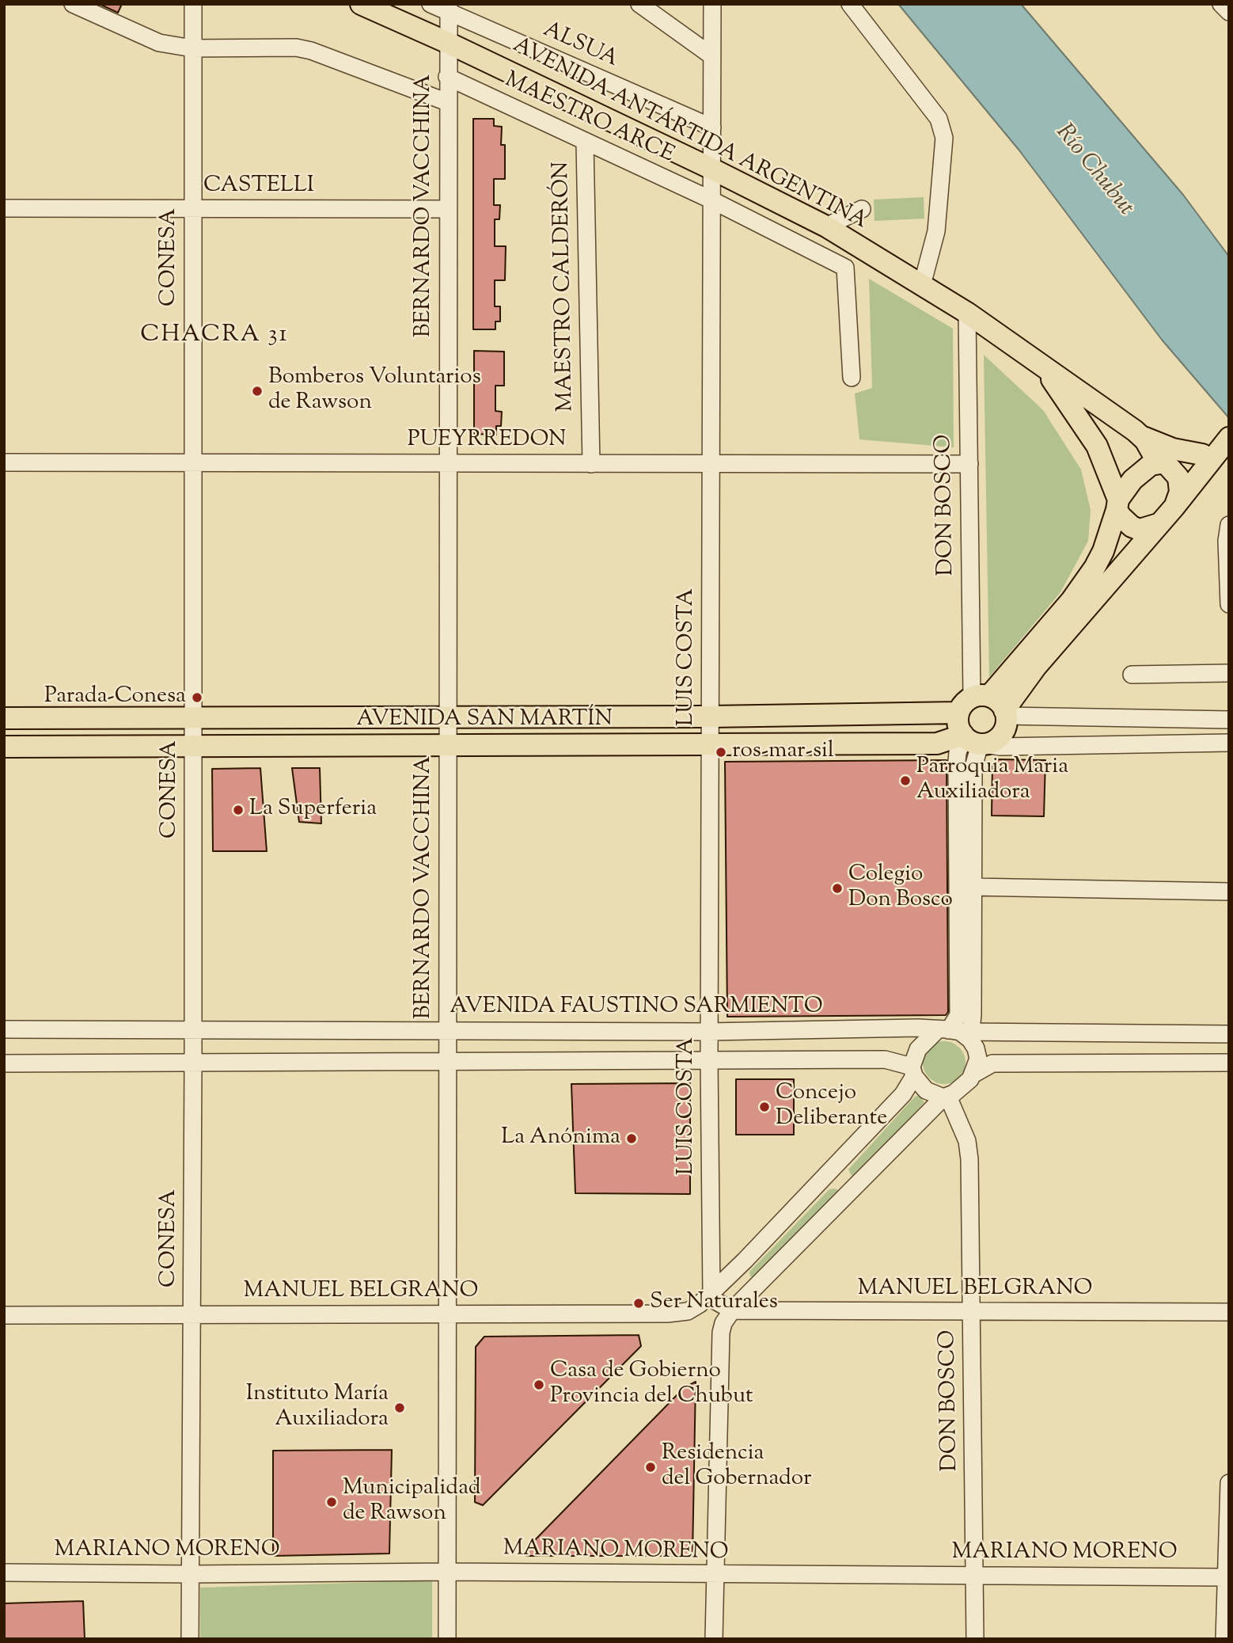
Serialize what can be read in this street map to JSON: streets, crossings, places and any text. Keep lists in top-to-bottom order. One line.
{"streets":{"main road":["AVENIDA ANTÁRTIDA ARGENTINA","AVENIDA SAN MARTÍN"],"street":["ALSUA","MAESTRO ARCE","CASTELLI","BERNARDO VACCHINA","CONESA","MAESTRO CALDERÓN","PUEYRREDON","DON BOSCO","LUIS COSTA","AVENIDA FAUSTINO SARMIENTO","MANUEL BELGRANO","MARIANO MORENO"]},"crossings":[["ALSUA","BERNARDO VACCHINA"],["ALSUA","LUIS COSTA"],["MAESTRO ARCE","BERNARDO VACCHINA"],["MAESTRO ARCE","MAESTRO CALDERÓN"],["MAESTRO ARCE","LUIS COSTA"],["AVENIDA ANTÁRTIDA ARGENTINA","BERNARDO VACCHINA"],["AVENIDA ANTÁRTIDA ARGENTINA","DON BOSCO"],["AVENIDA ANTÁRTIDA ARGENTINA","LUIS COSTA"],["AVENIDA ANTÁRTIDA ARGENTINA","AVENIDA SAN MARTÍN"],["CASTELLI","BERNARDO VACCHINA"],["CASTELLI","CONESA"],["BERNARDO VACCHINA","PUEYRREDON"],["BERNARDO VACCHINA","AVENIDA SAN MARTÍN"],["BERNARDO VACCHINA","AVENIDA FAUSTINO SARMIENTO"],["BERNARDO VACCHINA","MANUEL BELGRANO"],["BERNARDO VACCHINA","MARIANO MORENO"],["CONESA","PUEYRREDON"],["CONESA","AVENIDA SAN MARTÍN"],["CONESA","AVENIDA FAUSTINO SARMIENTO"],["CONESA","MANUEL BELGRANO"],["CONESA","MARIANO MORENO"],["MAESTRO CALDERÓN","PUEYRREDON"],["PUEYRREDON","DON BOSCO"],["PUEYRREDON","LUIS COSTA"],["DON BOSCO","AVENIDA SAN MARTÍN"],["DON BOSCO","AVENIDA FAUSTINO SARMIENTO"],["DON BOSCO","MANUEL BELGRANO"],["DON BOSCO","MARIANO MORENO"],["LUIS COSTA","AVENIDA SAN MARTÍN"],["LUIS COSTA","AVENIDA FAUSTINO SARMIENTO"],["LUIS COSTA","MANUEL BELGRANO"]],"districts":["CHACRA 31"],"water":["Río Chubut"],"places":["Bomberos Voluntarios de Rawson","Parada-Conesa","ros-mar-sil","Parroquia Maria Auxiliadora","La Superferia","Colegio Don Bosco","Concejo Deliberante","La Anónima","Ser Naturales","Casa de Gobierno Provincia del Chubut","Instituto María Auxiliadora","Residencia del Gobernador","Municipalidad de Rawson"]}
